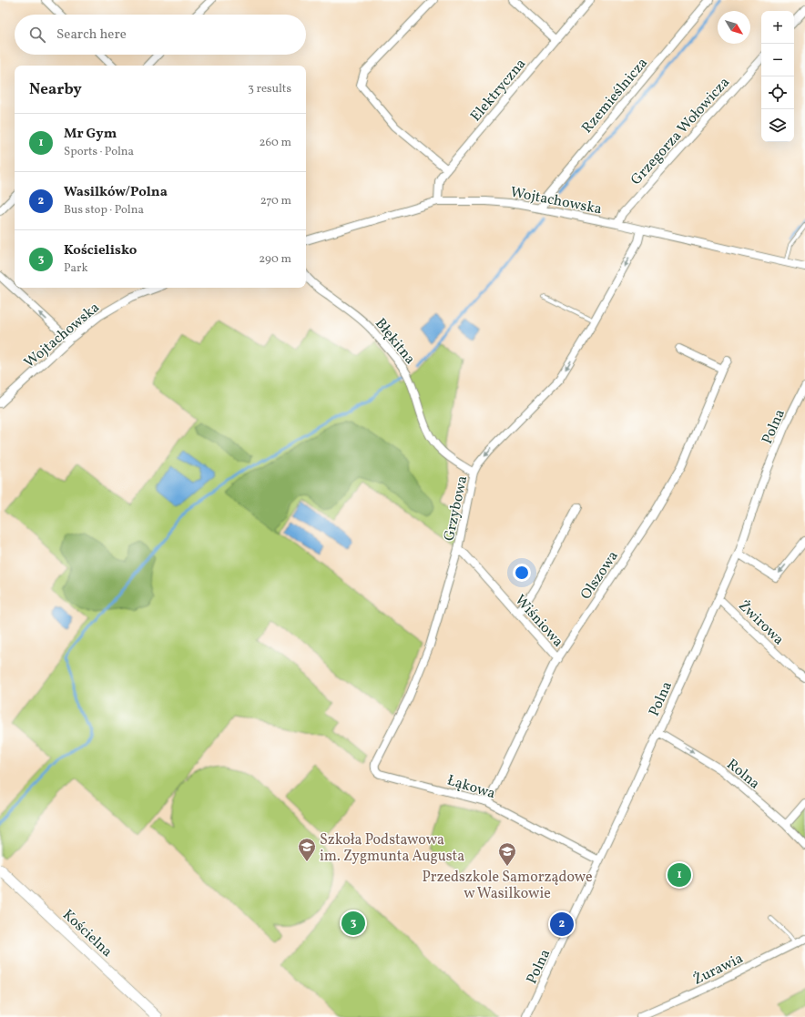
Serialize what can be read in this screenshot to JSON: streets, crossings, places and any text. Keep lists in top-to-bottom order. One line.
{"streets":{"street":["Elektryczna","Rzemieślnicza","Grzegorza Wołowicza","Wojtachowska","Błękitna","Polna","Grzybowa","Olszowa","Wiśniowa","Żwirowa","Rolna","Łąkowa","Kościelna","Żurawia"]},"crossings":[["Elektryczna","Wojtachowska"],["Rzemieślnicza","Wojtachowska"],["Grzegorza Wołowicza","Wojtachowska"],["Wojtachowska","Grzybowa"],["Błękitna","Grzybowa"],["Polna","Żwirowa"],["Polna","Rolna"],["Polna","Łąkowa"],["Grzybowa","Wiśniowa"],["Grzybowa","Łąkowa"],["Olszowa","Wiśniowa"],["Olszowa","Łąkowa"]],"one_way":["Grzybowa","Rolna"],"places":{"school or university":["Szkoła Podstawowa im. Zygmunta Augusta","Przedszkole Samorządowe w Wasilkowie"]},"north":"bottom right","page":{"map_buttons":["+","−"],"search":"Search here","heading":["Nearby","3 results"],"list":[{"mark":"1","name":"Mr Gym","note":"Sports · Polna","value":"260 m"},{"mark":"2","name":"Wasilków/Polna","note":"Bus stop · Polna","value":"270 m"},{"mark":"3","name":"Kościelisko","note":"Park","value":"290 m"}],"pins":["1","3","2"]}}
